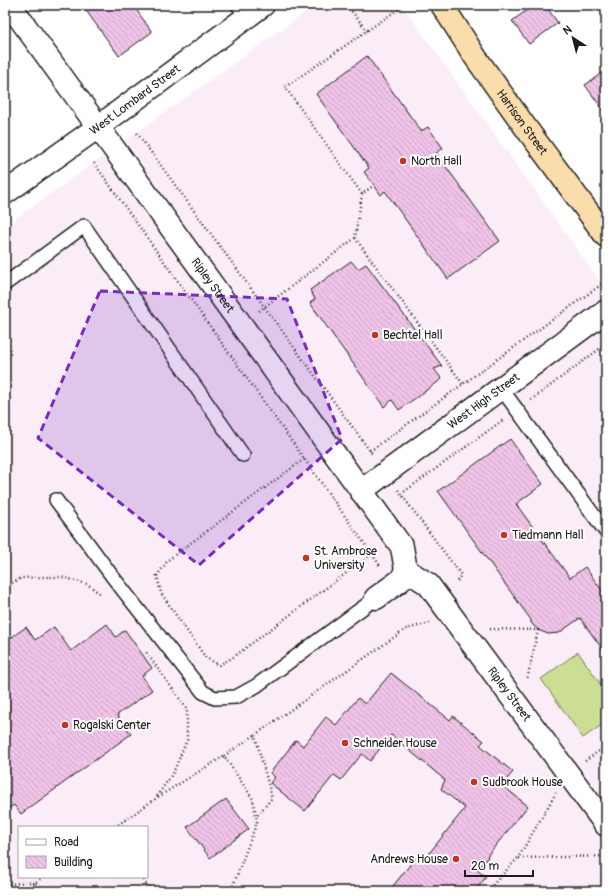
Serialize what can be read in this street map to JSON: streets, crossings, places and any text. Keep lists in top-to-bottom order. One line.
{"streets":{"highway":["Harrison Street"],"street":["West Lombard Street","Ripley Street","West High Street"]},"crossings":[["West Lombard Street","Ripley Street"],["Ripley Street","West High Street"]],"places":["North Hall","Bechtel Hall","Tiedmann Hall","St. Ambrose University","Rogalski Center","Schneider House","Sudbrook House","Andrews House"],"legend":["Road","Building"],"scale_bar":"20 m","north":"top left"}
